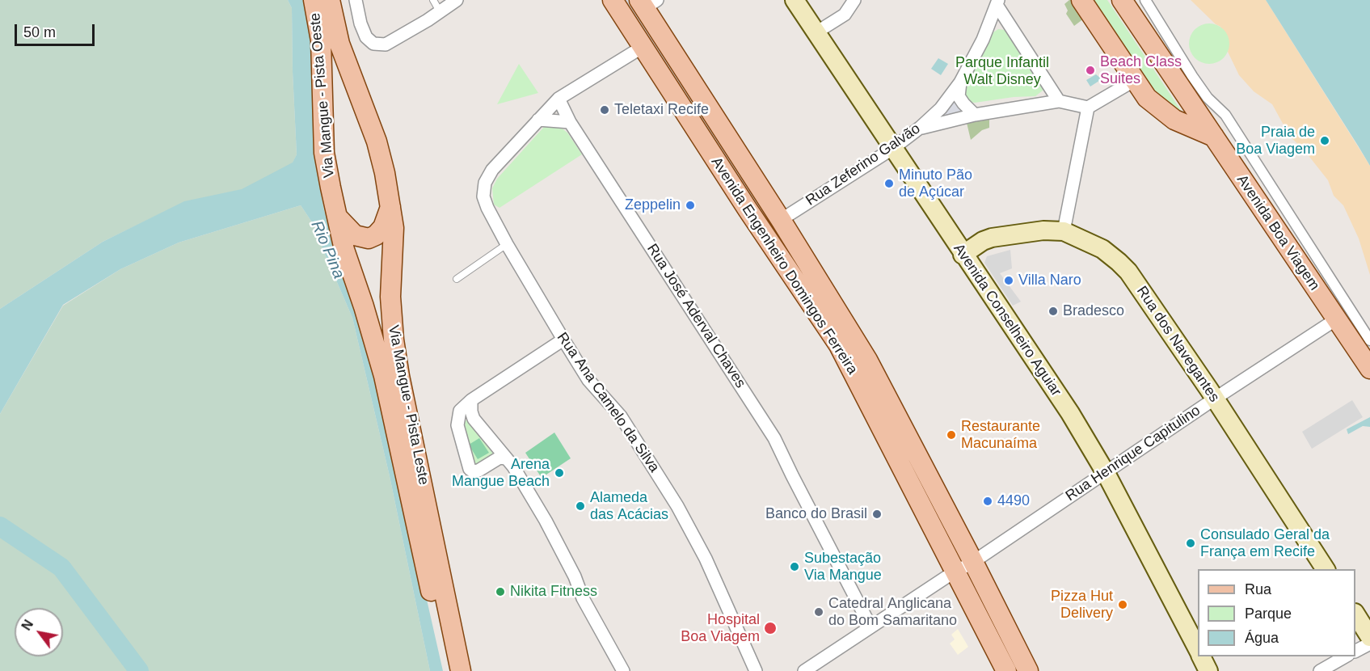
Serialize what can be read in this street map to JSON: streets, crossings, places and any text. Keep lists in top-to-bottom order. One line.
{"streets":{"main road":["Via Mangue - Pista Oeste","Avenida Boa Viagem","Avenida Engenheiro Domingos Ferreira","Avenida Conselheiro Aguiar","Rua dos Navegantes","Via Mangue - Pista Leste"],"street":["Rua Zeferino Galvão","Rua José Aderval Chaves","Rua Ana Camelo da Silva","Rua Henrique Capitulino"]},"crossings":[["Rua Zeferino Galvão","Avenida Engenheiro Domingos Ferreira"],["Rua Zeferino Galvão","Avenida Conselheiro Aguiar"],["Avenida Boa Viagem","Rua Henrique Capitulino"],["Avenida Engenheiro Domingos Ferreira","Rua Henrique Capitulino"],["Rua José Aderval Chaves","Rua Ana Camelo da Silva"],["Rua José Aderval Chaves","Rua Henrique Capitulino"],["Avenida Conselheiro Aguiar","Rua dos Navegantes"],["Avenida Conselheiro Aguiar","Rua Henrique Capitulino"],["Rua dos Navegantes","Rua Henrique Capitulino"]],"water":["Rio Pina"],"parks":["Parque Infantil Walt Disney"],"places":["Beach Class Suites","Teletaxi Recife","Praia de Boa Viagem","Minuto Pão de Açúcar","Zeppelin","Villa Naro","Bradesco","Restaurante Macunaíma","Arena Mangue Beach","4490","Alameda das Acácias","Banco do Brasil","Consulado Geral da França em Recife","Subestação Via Mangue","Nikita Fitness","Pizza Hut Delivery","Catedral Anglicana do Bom Samaritano","Hospital Boa Viagem"],"legend":["Rua","Parque","Água"],"scale_bar":"50 m","north":"top left"}
